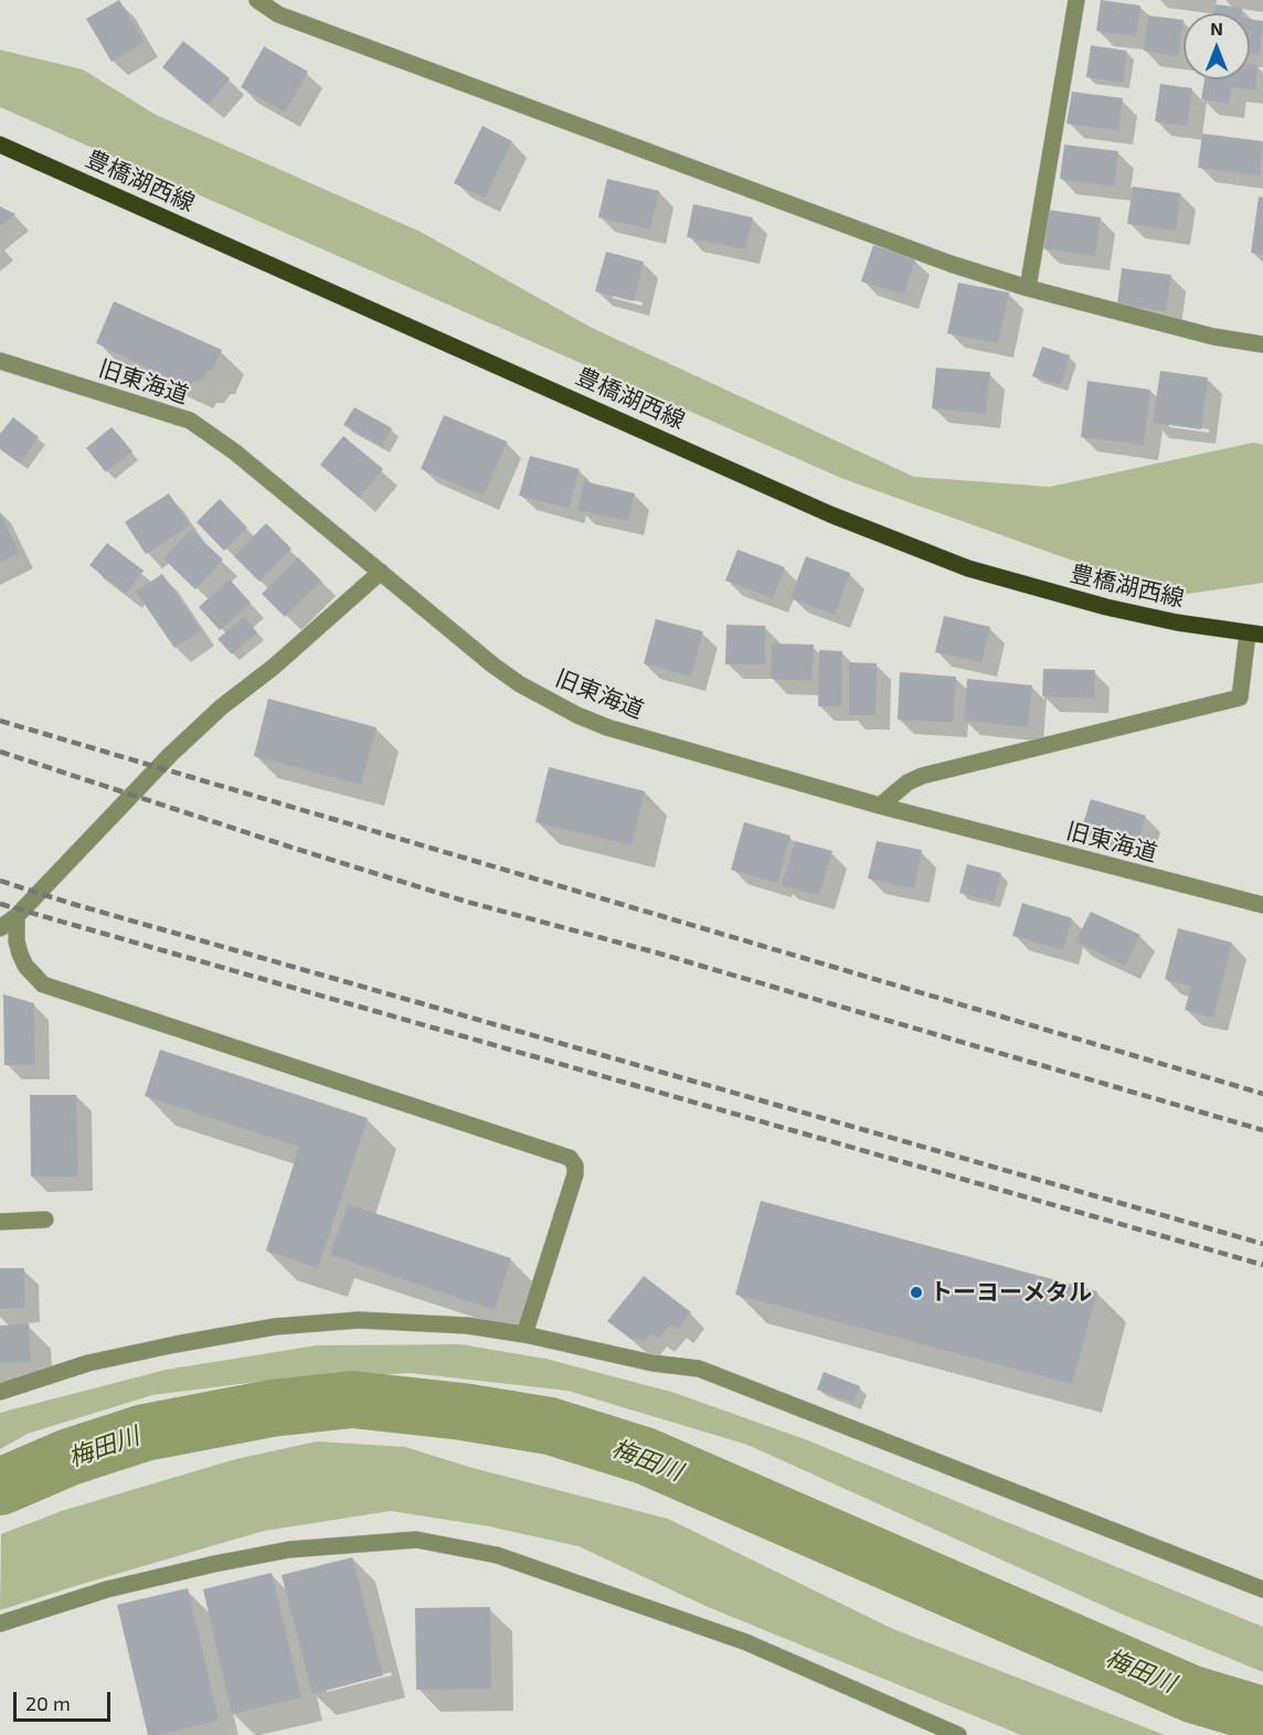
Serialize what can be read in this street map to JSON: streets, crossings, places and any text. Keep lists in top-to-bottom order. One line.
{"streets":{"main road":["豊橋湖西線"],"street":["旧東海道"]},"water":["梅田川"],"places":["トーヨーメタル"],"scale_bar":"20 m","north":"top"}
